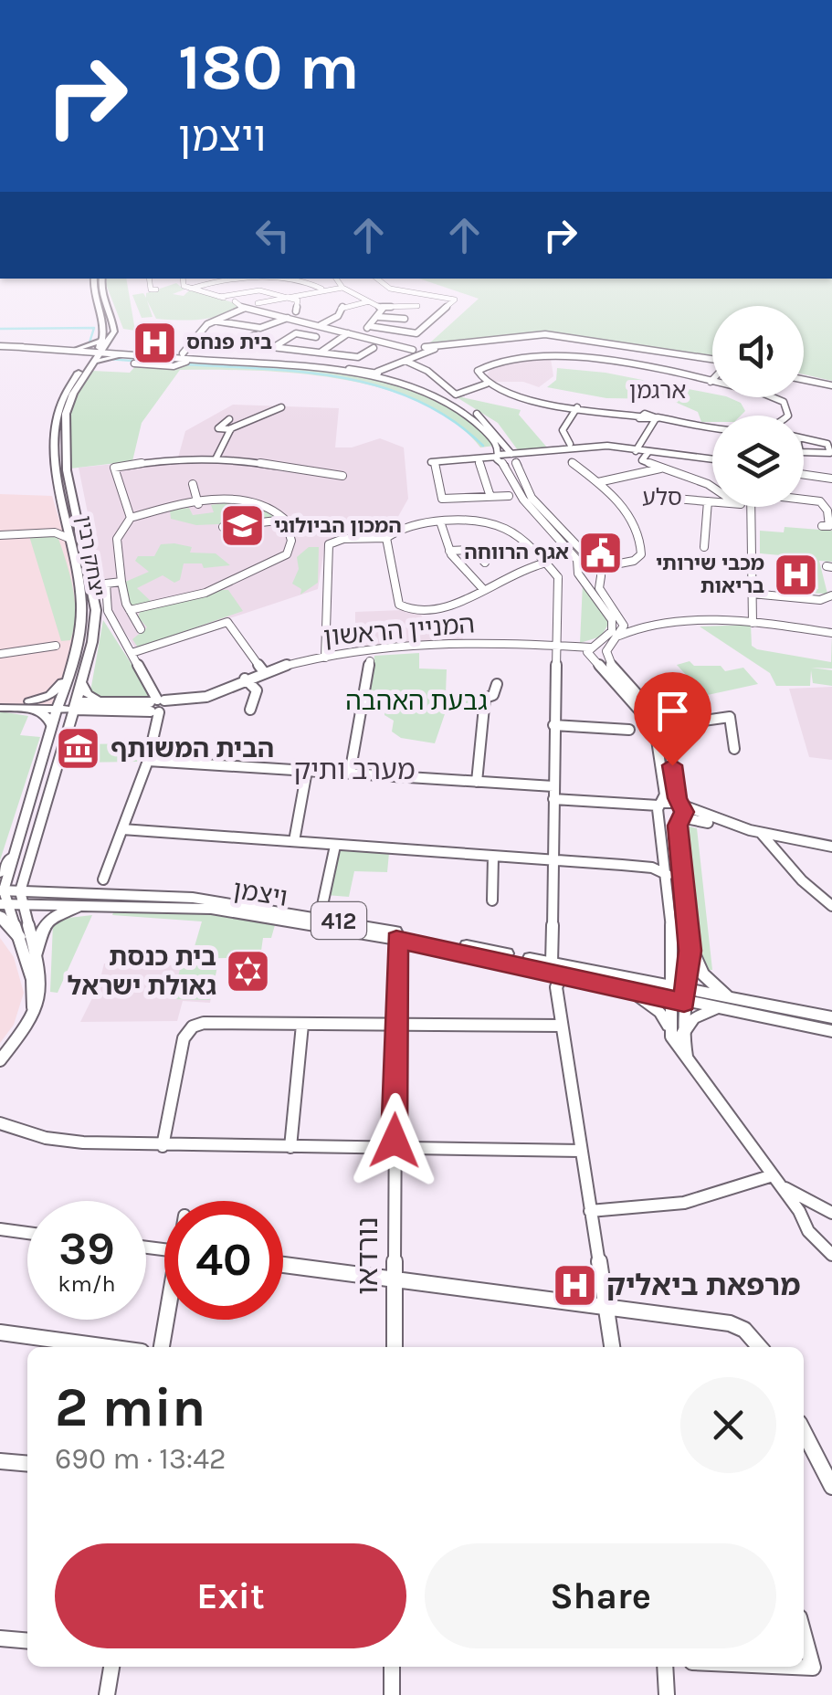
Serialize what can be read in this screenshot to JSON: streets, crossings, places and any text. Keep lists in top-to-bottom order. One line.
{"streets":{"main road":["יצחק רבין","המניין הראשון","ויצמן","412"],"street":["נורדאו"]},"crossings":[["יצחק רבין","המניין הראשון"],["יצחק רבין","ויצמן"],["ויצמן","נורדאו"]],"districts":["ארגמן","סלע","מערב ותיק"],"parks":["גבעת האהבה"],"places":{"hospital":["בית פנחס","מכבי שירותי בריאות","מרפאת ביאליק"],"school or university":["המכון הביולוגי"],"public building":["אגף הרווחה"],"museum":["הבית המשותף"],"synagogue":["בית כנסת גאולת ישראל"]},"page":{"turn":["180 m","ויצמן"],"speed":"39 km/h","limit":"40","heading":["2 min","690 m · 13:42"],"buttons":["Exit","Share"]}}
